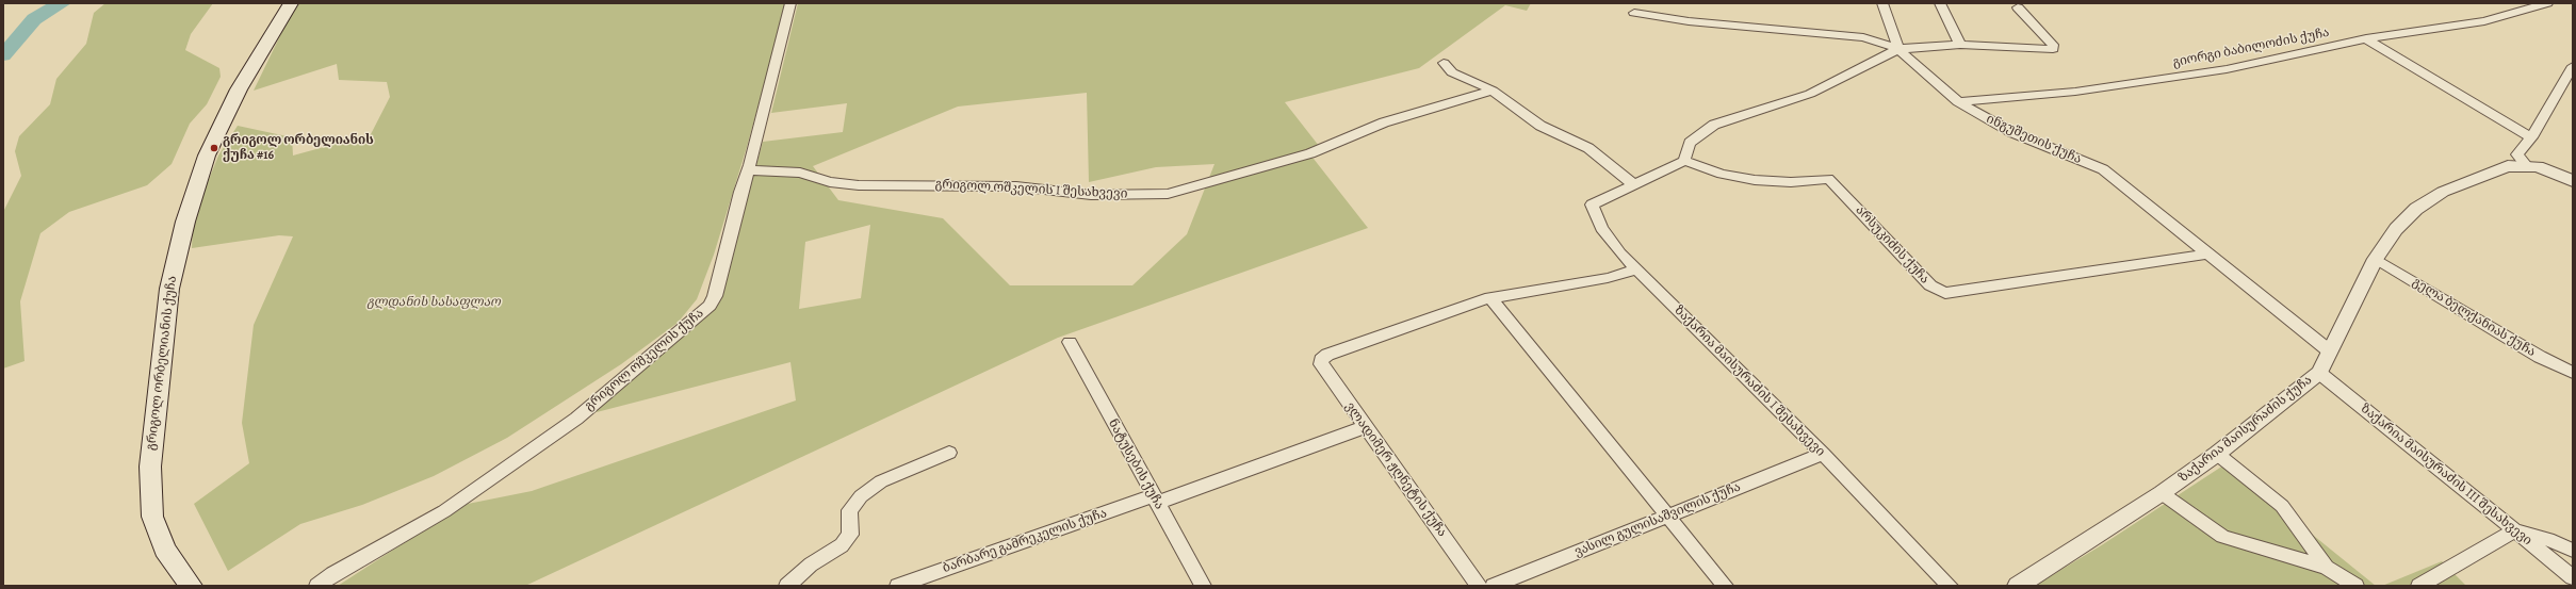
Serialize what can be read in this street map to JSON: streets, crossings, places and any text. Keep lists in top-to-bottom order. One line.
{"streets":{"main road":["გრიგოლ ორბელიანის ქუჩა"],"street":["გიორგი ბაბილოძის ქუჩა","ინგუშეთის ქუჩა","გრიგოლ ოშკელის I შესახვევი","არსუკიძის ქუჩა","გელა ბელქანიას ქუჩა","გრიგოლ ოშკელის ქუჩა","ზაქარია მაისურაძის I შესახვევი","ზაქარია მაისურაძის ქუჩა","ნატუსების ქუჩა","ვლადიმერ ჟღნეტის ქუჩა","ზაქარია მაისურაძის III შესახვევი","ვასილ გულისაშვილის ქუჩა","ბარბარე გამრეკელის ქუჩა"]},"crossings":[["გიორგი ბაბილოძის ქუჩა","ინგუშეთის ქუჩა"],["ინგუშეთის ქუჩა","არსუკიძის ქუჩა"],["ინგუშეთის ქუჩა","ზაქარია მაისურაძის ქუჩა"],["გრიგოლ ოშკელის I შესახვევი","გრიგოლ ოშკელის ქუჩა"],["გელა ბელქანიას ქუჩა","ზაქარია მაისურაძის ქუჩა"],["ზაქარია მაისურაძის I შესახვევი","ვასილ გულისაშვილის ქუჩა"],["ზაქარია მაისურაძის ქუჩა","ზაქარია მაისურაძის III შესახვევი"],["ნატუსების ქუჩა","ბარბარე გამრეკელის ქუჩა"],["ვლადიმერ ჟღნეტის ქუჩა","ბარბარე გამრეკელის ქუჩა"]],"parks":["გლდანის სასაფლაო"],"places":["გრიგოლ ორბელიანის ქუჩა #16"]}
